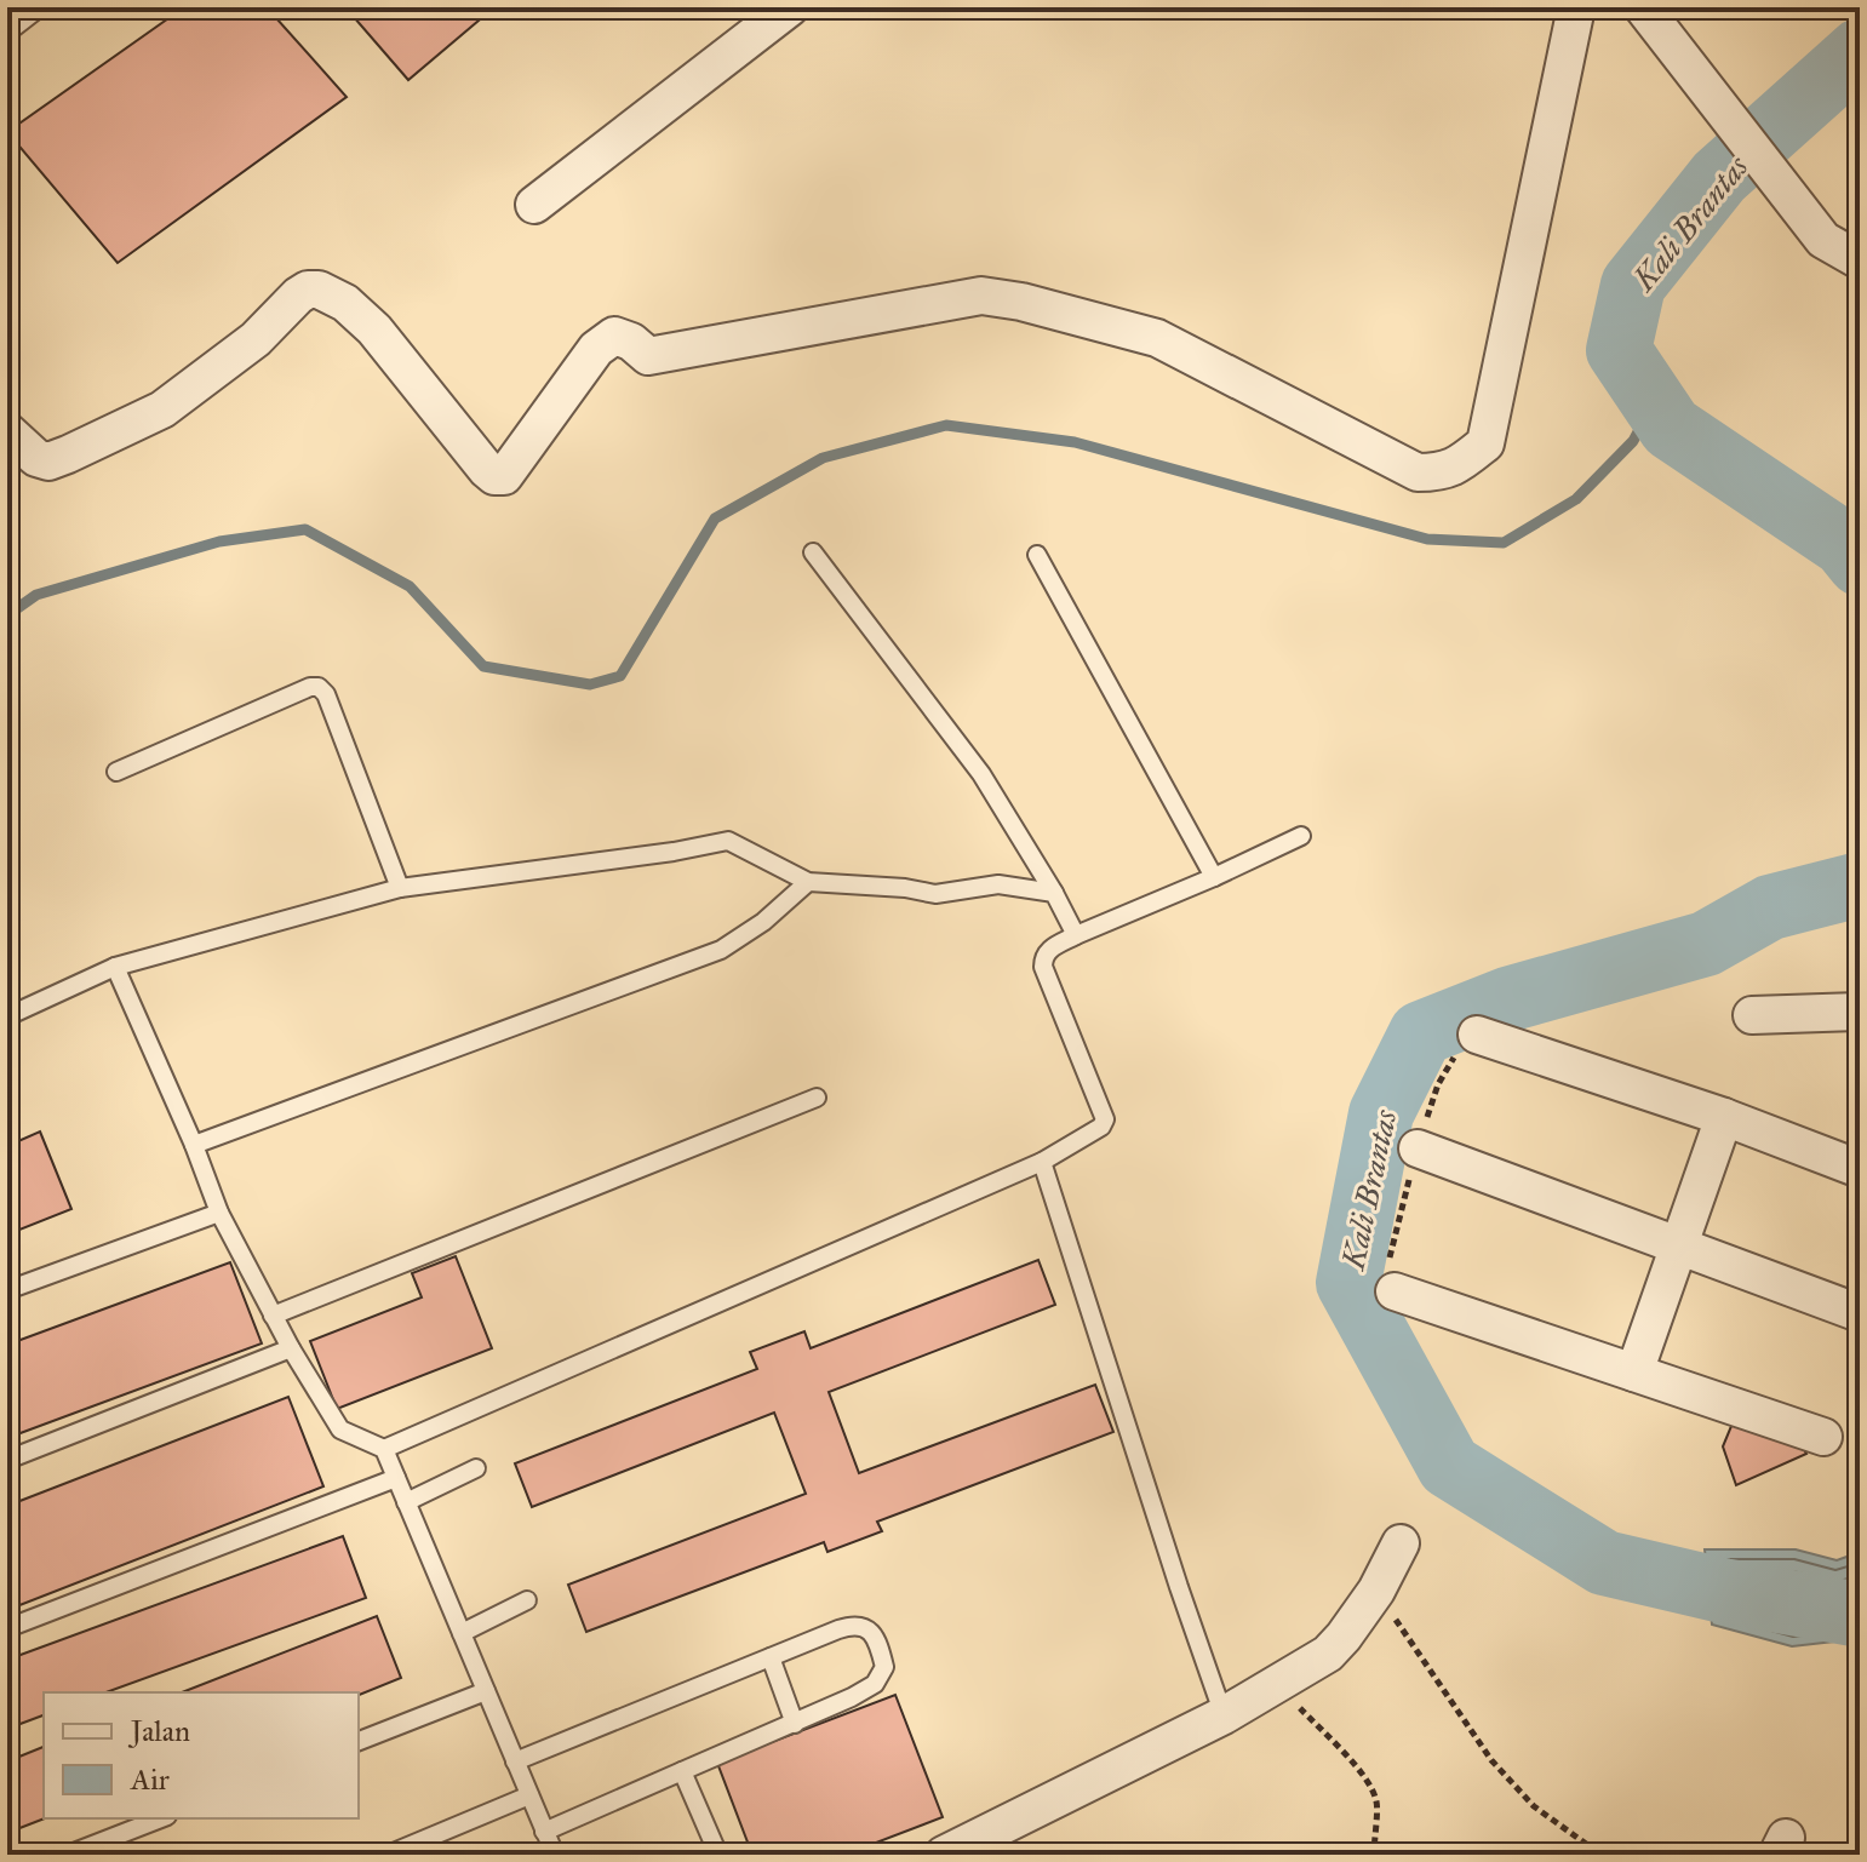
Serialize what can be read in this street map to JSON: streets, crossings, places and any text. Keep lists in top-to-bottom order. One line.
{"water":["Kali Brantas"],"legend":["Jalan","Air"]}
